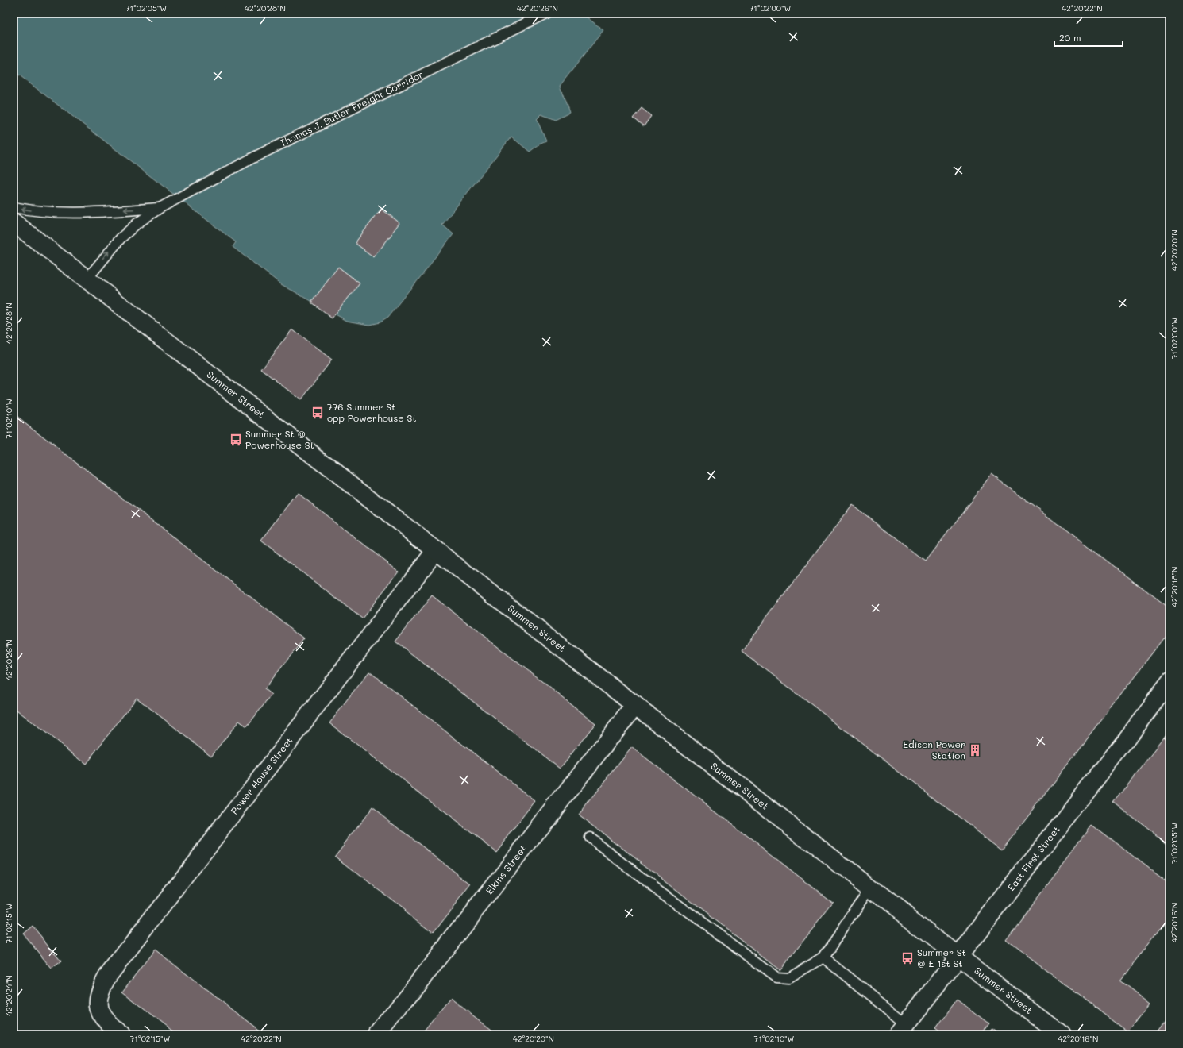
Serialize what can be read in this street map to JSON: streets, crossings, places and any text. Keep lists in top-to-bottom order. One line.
{"streets":{"main road":["Summer Street","Power House Street","East First Street","Elkins Street"],"lane":["Thomas J. Butler Freight Corridor"]},"crossings":[["Thomas J. Butler Freight Corridor","Summer Street"],["Summer Street","Power House Street"],["Summer Street","East First Street"],["Summer Street","Elkins Street"]],"places":{"bus stop":["776 Summer St opp Powerhouse St","Summer St @ Powerhouse St","Summer St @ E 1st St"],"building":["Edison Power Station"]},"scale_bar":"20 m","coordinates":["71°02'05\"W","42°20'28\"N","42°20'26\"N","71°02'00\"W","42°20'22\"N","42°20'20\"N","71°02'10\"W","42°20'18\"N","42°20'16\"N","71°02'15\"W","42°20'24\"N"]}
